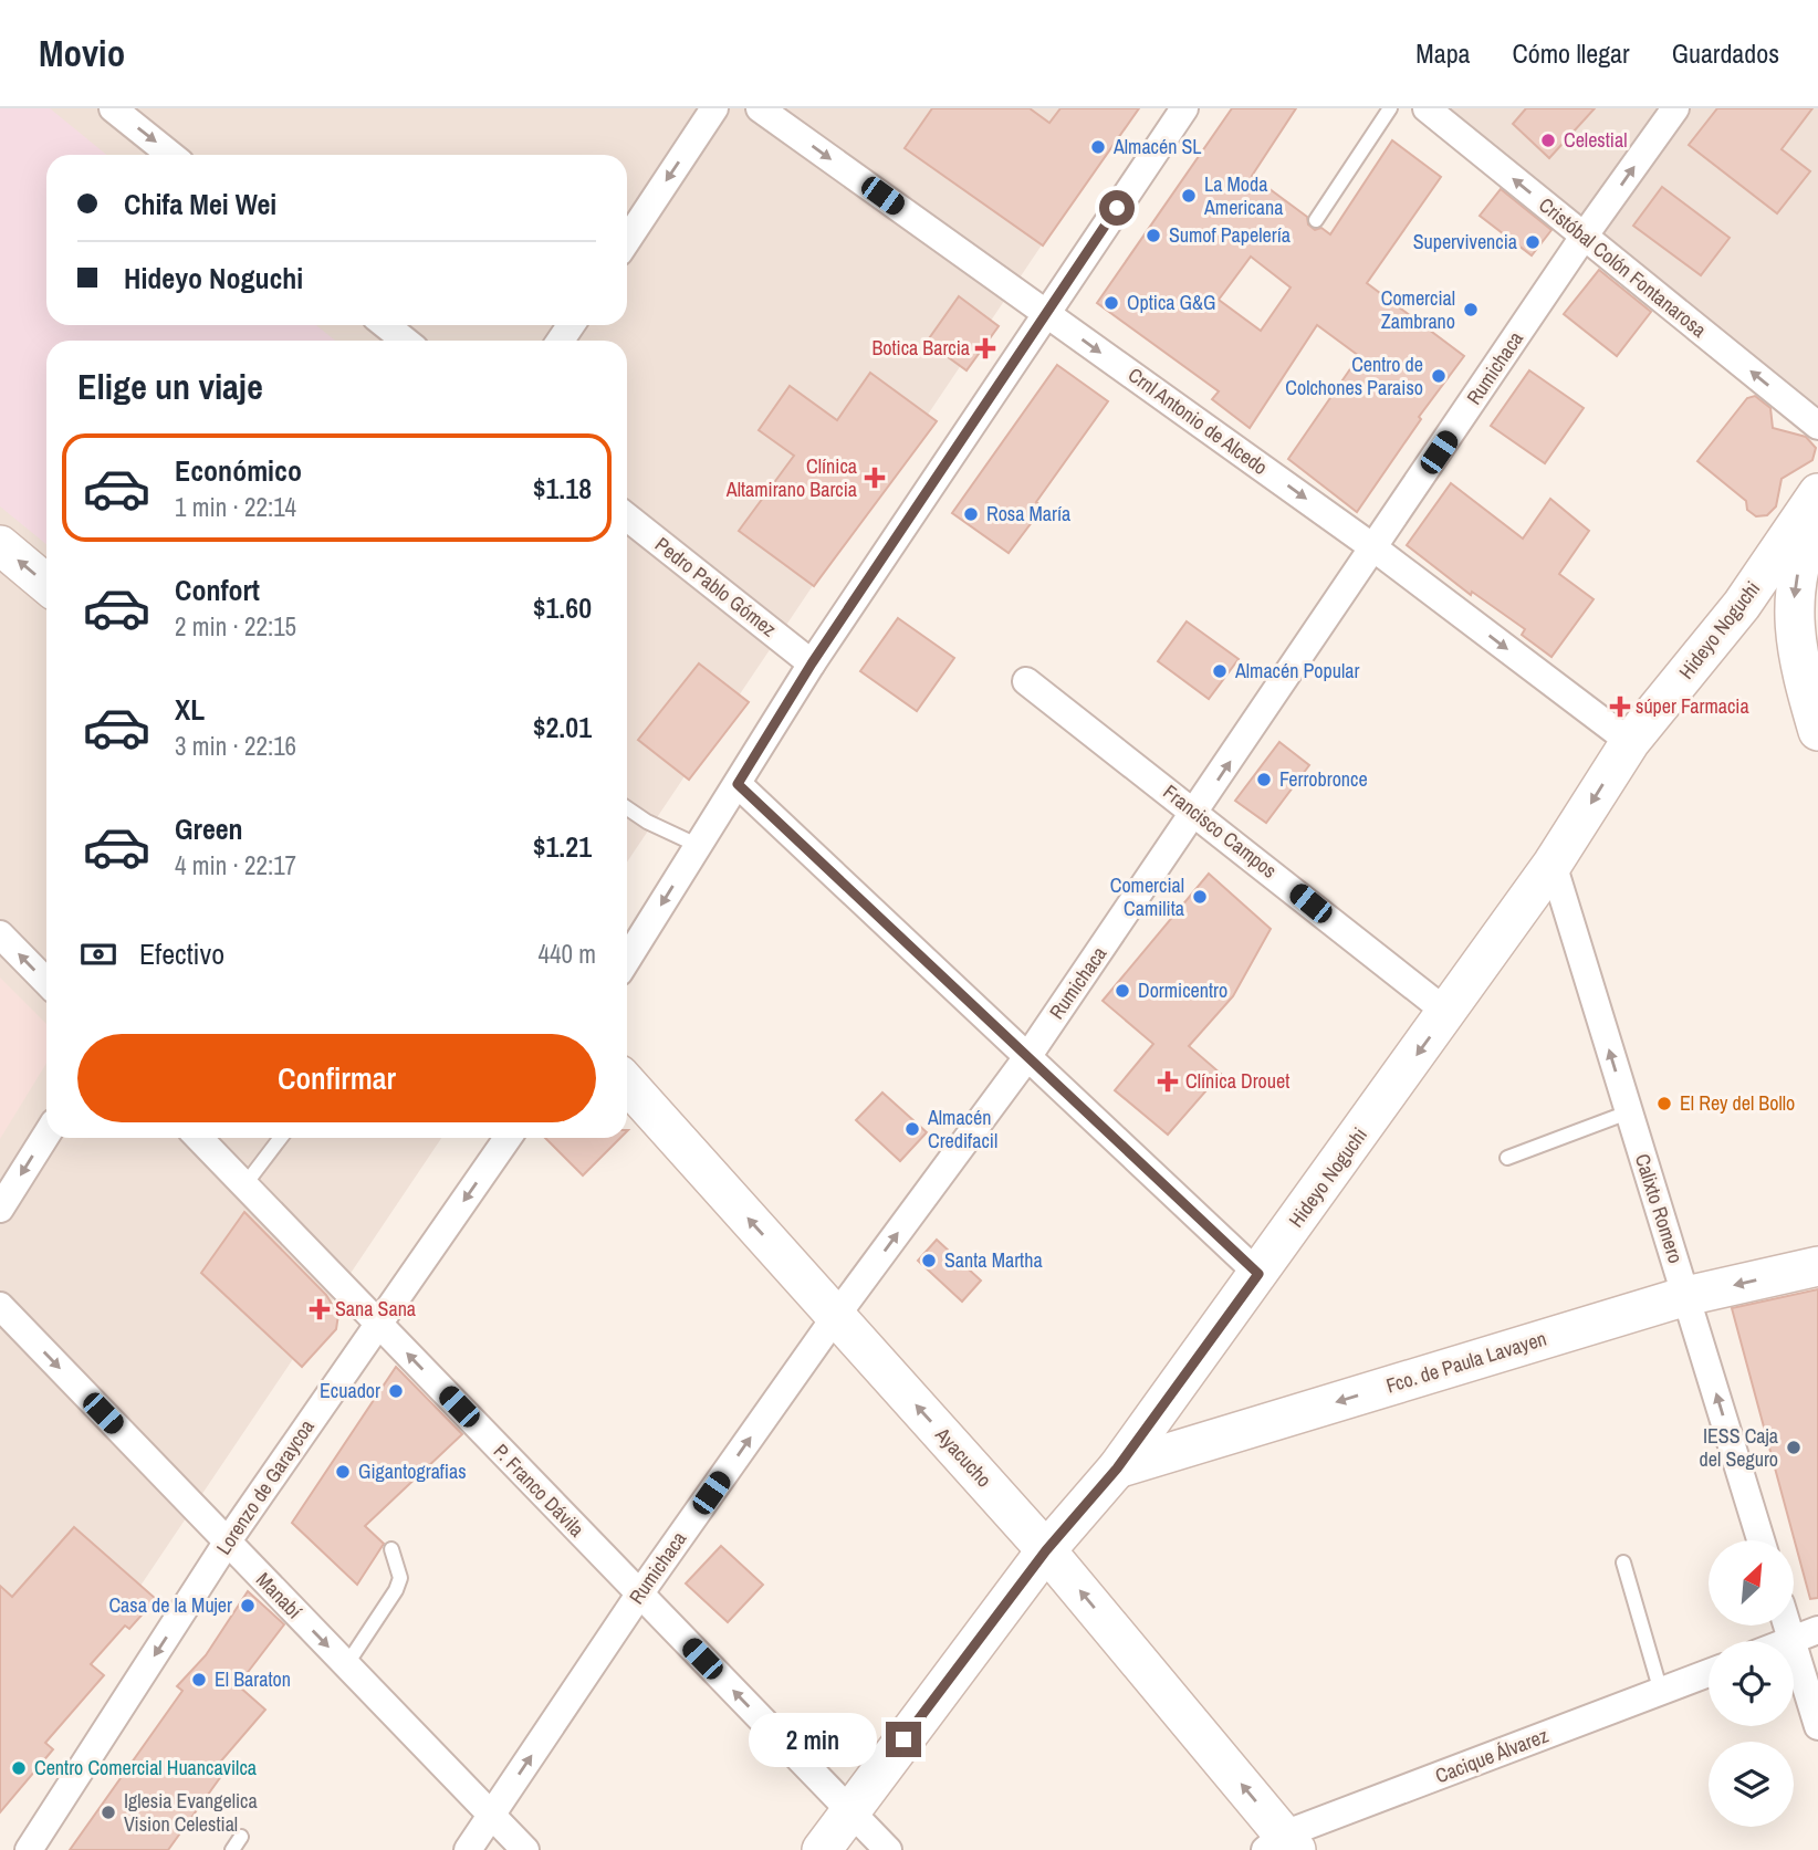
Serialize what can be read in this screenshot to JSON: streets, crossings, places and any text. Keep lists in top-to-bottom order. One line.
{"streets":{"street":["Cristóbal Colón Fontanarosa","Rumichaca","Crnl Antonio de Alcedo","Pedro Pablo Gómez","Hideyo Noguchi","Francisco Campos","Calixto Romero","Fco. de Paula Lavayen","Ayacucho","Lorenzo de Garaycoa","P. Franco Dávila","Manabí","Cacique Álvarez"]},"crossings":[["Cristóbal Colón Fontanarosa","Rumichaca"],["Rumichaca","Crnl Antonio de Alcedo"],["Rumichaca","Francisco Campos"],["Rumichaca","Ayacucho"],["Rumichaca","P. Franco Dávila"],["Rumichaca","Manabí"],["Crnl Antonio de Alcedo","Hideyo Noguchi"],["Hideyo Noguchi","Francisco Campos"],["Hideyo Noguchi","Calixto Romero"],["Hideyo Noguchi","Fco. de Paula Lavayen"],["Hideyo Noguchi","Ayacucho"],["Hideyo Noguchi","P. Franco Dávila"],["Calixto Romero","Fco. de Paula Lavayen"],["Ayacucho","Cacique Álvarez"],["Lorenzo de Garaycoa","P. Franco Dávila"],["Lorenzo de Garaycoa","Manabí"]],"one_way":["Cristóbal Colón Fontanarosa","Rumichaca","Crnl Antonio de Alcedo","Calixto Romero","Fco. de Paula Lavayen","Lorenzo de Garaycoa","P. Franco Dávila","Manabí"],"places":{"other":["Celestial","Almacén SL","La Moda Americana","Sumof Papelería","Supervivencia","Optica G&G","Comercial Zambrano","Centro de Colchones Paraiso","Rosa María","Almacén Popular","Ferrobronce","Comercial Camilita","Dormicentro","El Rey del Bollo","Almacén Credifacil","Santa Martha","Ecuador","IESS Caja del Seguro","Gigantografias","Casa de la Mujer","El Baraton","Centro Comercial Huancavilca","Iglesia Evangelica Vision Celestial"],"health":["Botica Barcia","Clínica Altamirano Barcia","súper Farmacia","Clínica Drouet","Sana Sana"]},"north":"top right","page":{"header":"Movio","nav":["Mapa","Cómo llegar","Guardados"],"banner":["Chifa Mei Wei","Hideyo Noguchi"],"heading":"Elige un viaje","list":[{"name":"Económico","note":"1 min · 22:14","value":"$1.18"},{"name":"Confort","note":"2 min · 22:15","value":"$1.60"},{"name":"XL","note":"3 min · 22:16","value":"$2.01"},{"name":"Green","note":"4 min · 22:17","value":"$1.21"}],"pay":["Efectivo","440 m"],"buttons":"Confirmar","bubble":"2 min"}}
